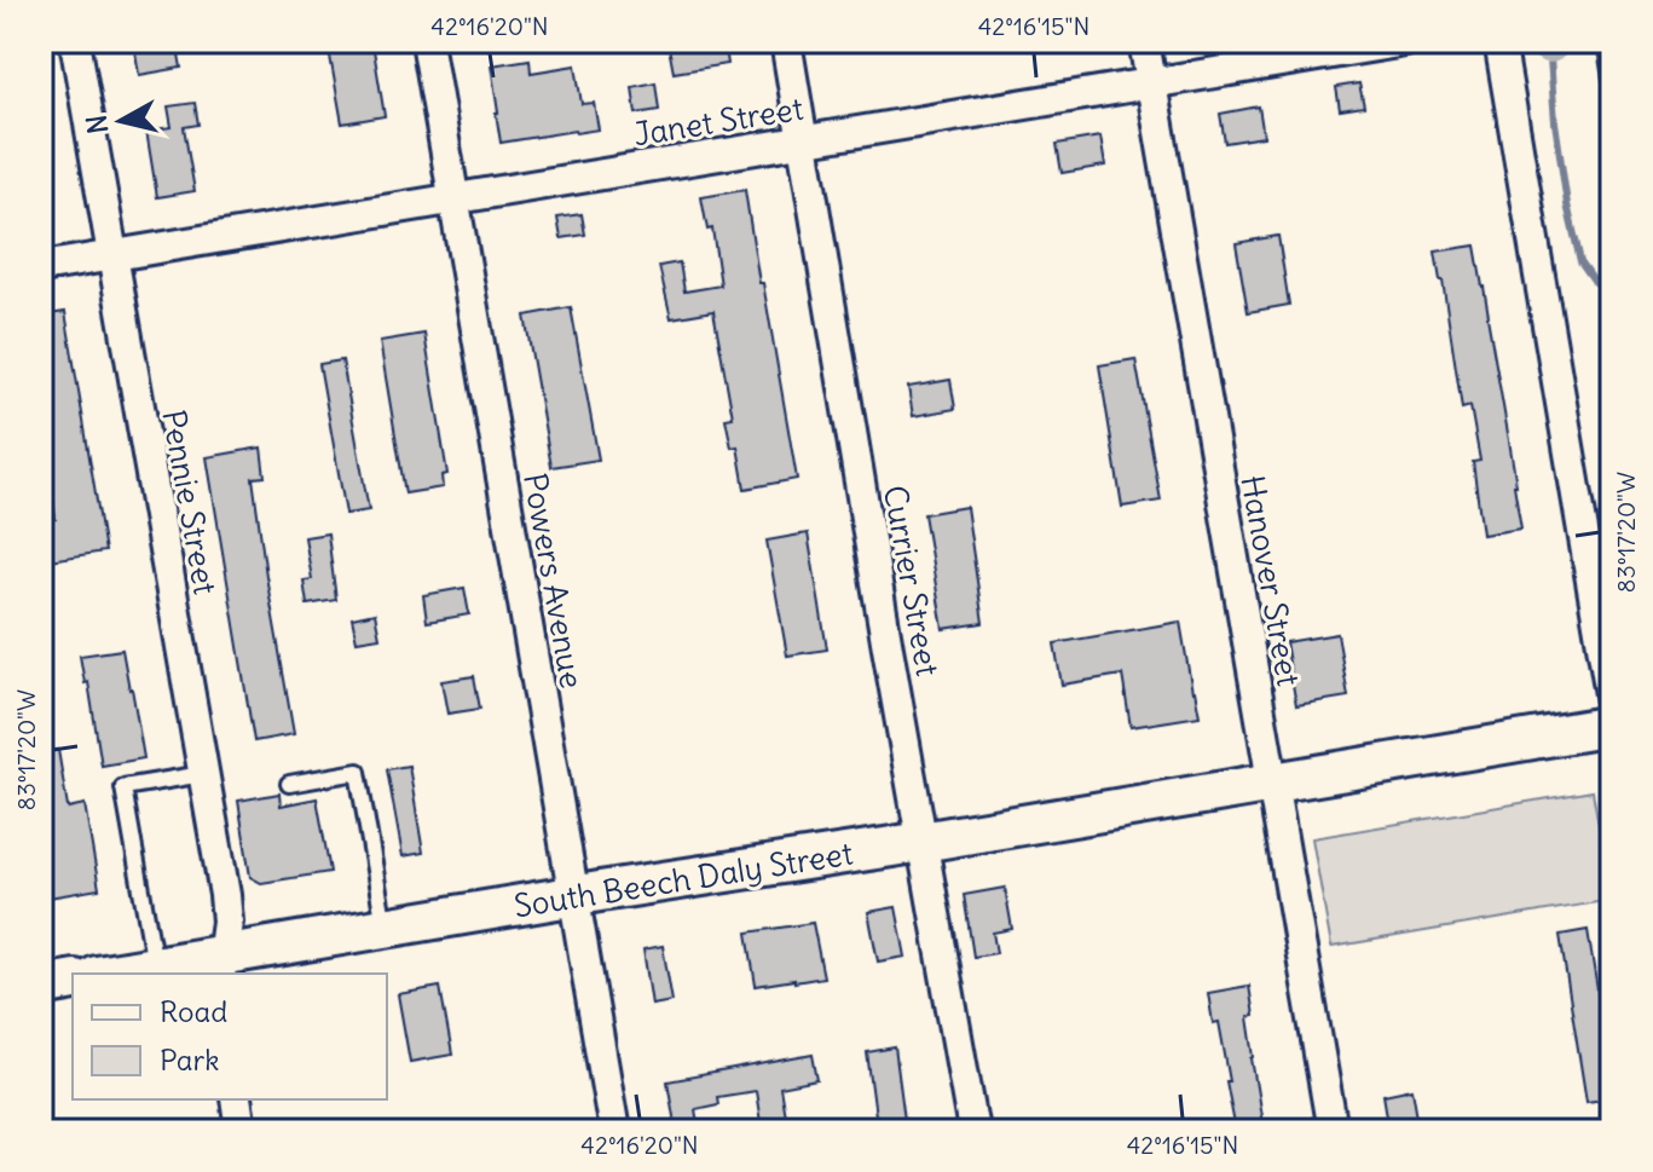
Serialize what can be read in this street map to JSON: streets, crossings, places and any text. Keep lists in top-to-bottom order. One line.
{"streets":{"main road":["South Beech Daly Street"],"street":["Janet Street","Pennie Street","Powers Avenue","Currier Street","Hanover Street"]},"crossings":[["Janet Street","Pennie Street"],["Janet Street","Powers Avenue"],["Janet Street","Currier Street"],["Janet Street","Hanover Street"],["Pennie Street","South Beech Daly Street"],["Powers Avenue","South Beech Daly Street"],["Currier Street","South Beech Daly Street"],["Hanover Street","South Beech Daly Street"]],"legend":["Road","Park"],"north":"left","coordinates":["42°16'20\"N","42°16'15\"N","83°17'20\"W"]}
